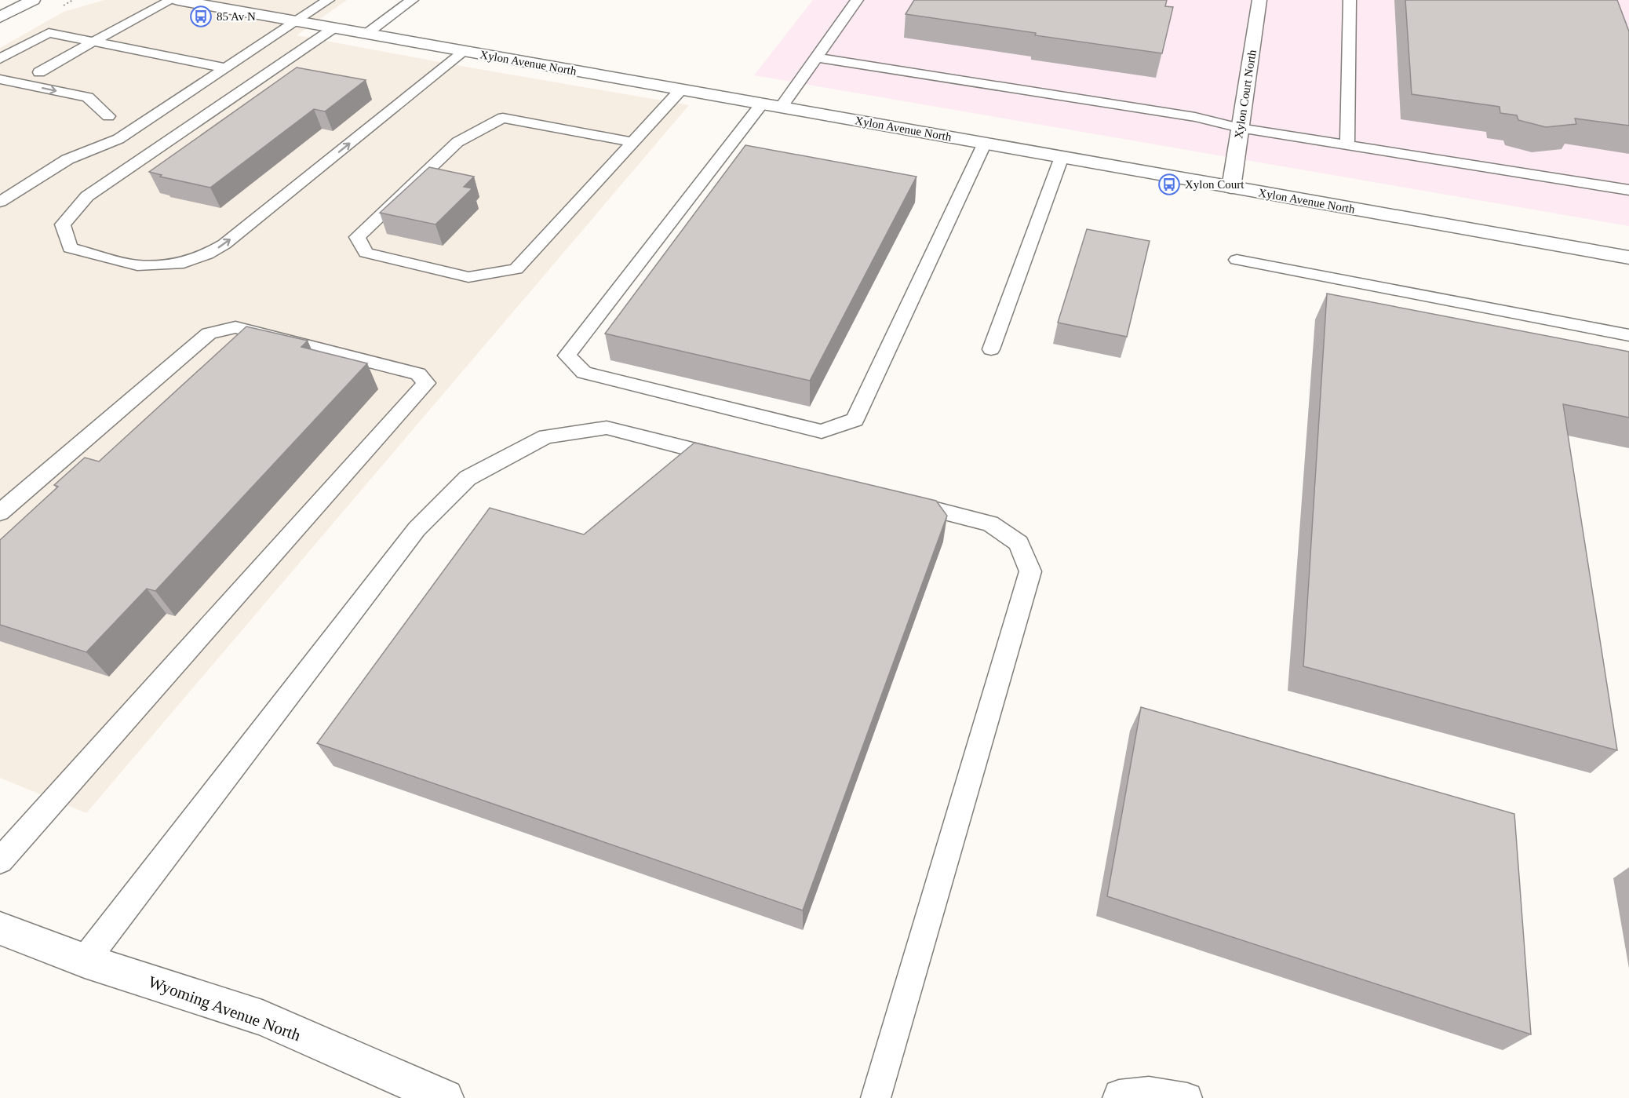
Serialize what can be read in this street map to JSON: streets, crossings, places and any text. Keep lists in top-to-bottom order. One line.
{"streets":{"street":["Xylon Avenue North","Xylon Court North","Wyoming Avenue North"]},"crossings":[["Xylon Avenue North","Xylon Court North"]],"places":{"bus stop":["85 Av N","Xylon Court"]}}
